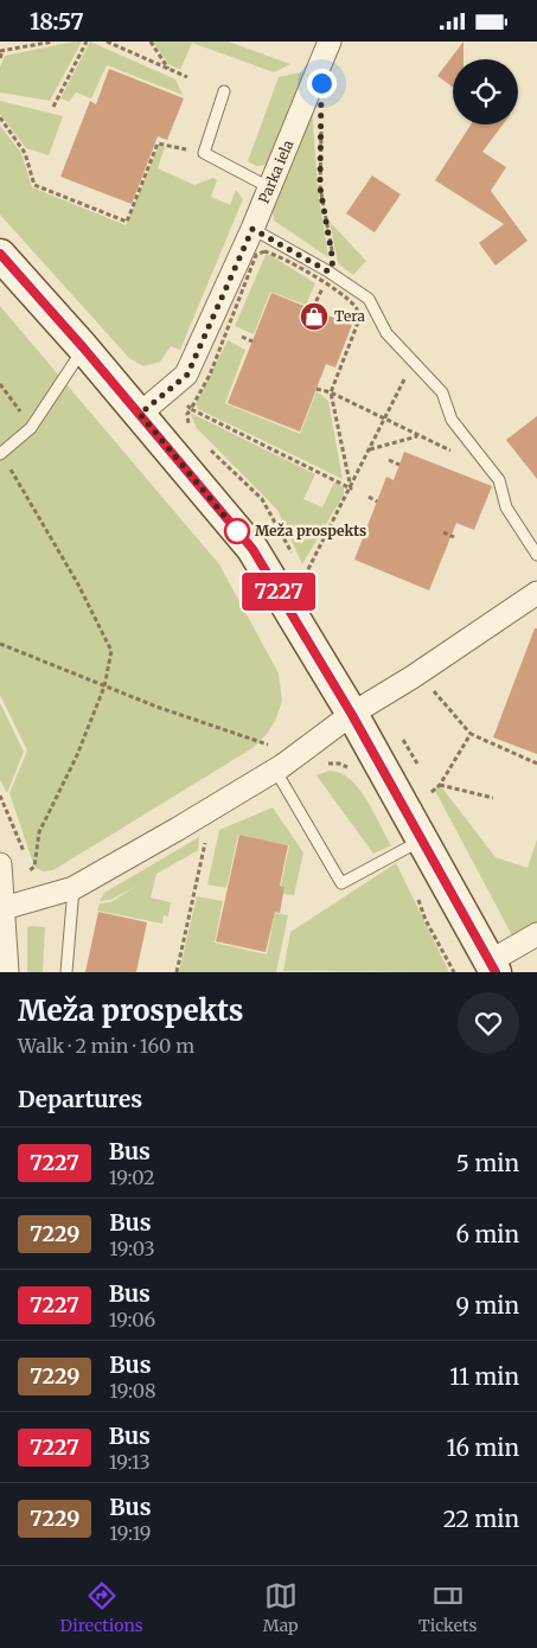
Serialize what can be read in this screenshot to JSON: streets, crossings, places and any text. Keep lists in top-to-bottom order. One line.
{"streets":{"street":["Parka iela"]},"places":{"shop":["Tera"],"other":["Meža prospekts"]},"lines":["bus line 7227"],"page":{"status":"18:57","on_map":"7227","heading":[["Meža prospekts","Walk · 2 min · 160 m"],"Departures"],"list":[{"mark":"7227","name":"Bus","note":"19:02","value":"5 min"},{"mark":"7229","name":"Bus","note":"19:03","value":"6 min"},{"mark":"7227","name":"Bus","note":"19:06","value":"9 min"},{"mark":"7229","name":"Bus","note":"19:08","value":"11 min"},{"mark":"7227","name":"Bus","note":"19:13","value":"16 min"},{"mark":"7229","name":"Bus","note":"19:19","value":"22 min"}],"tabs":["Directions","Map","Tickets"]}}
